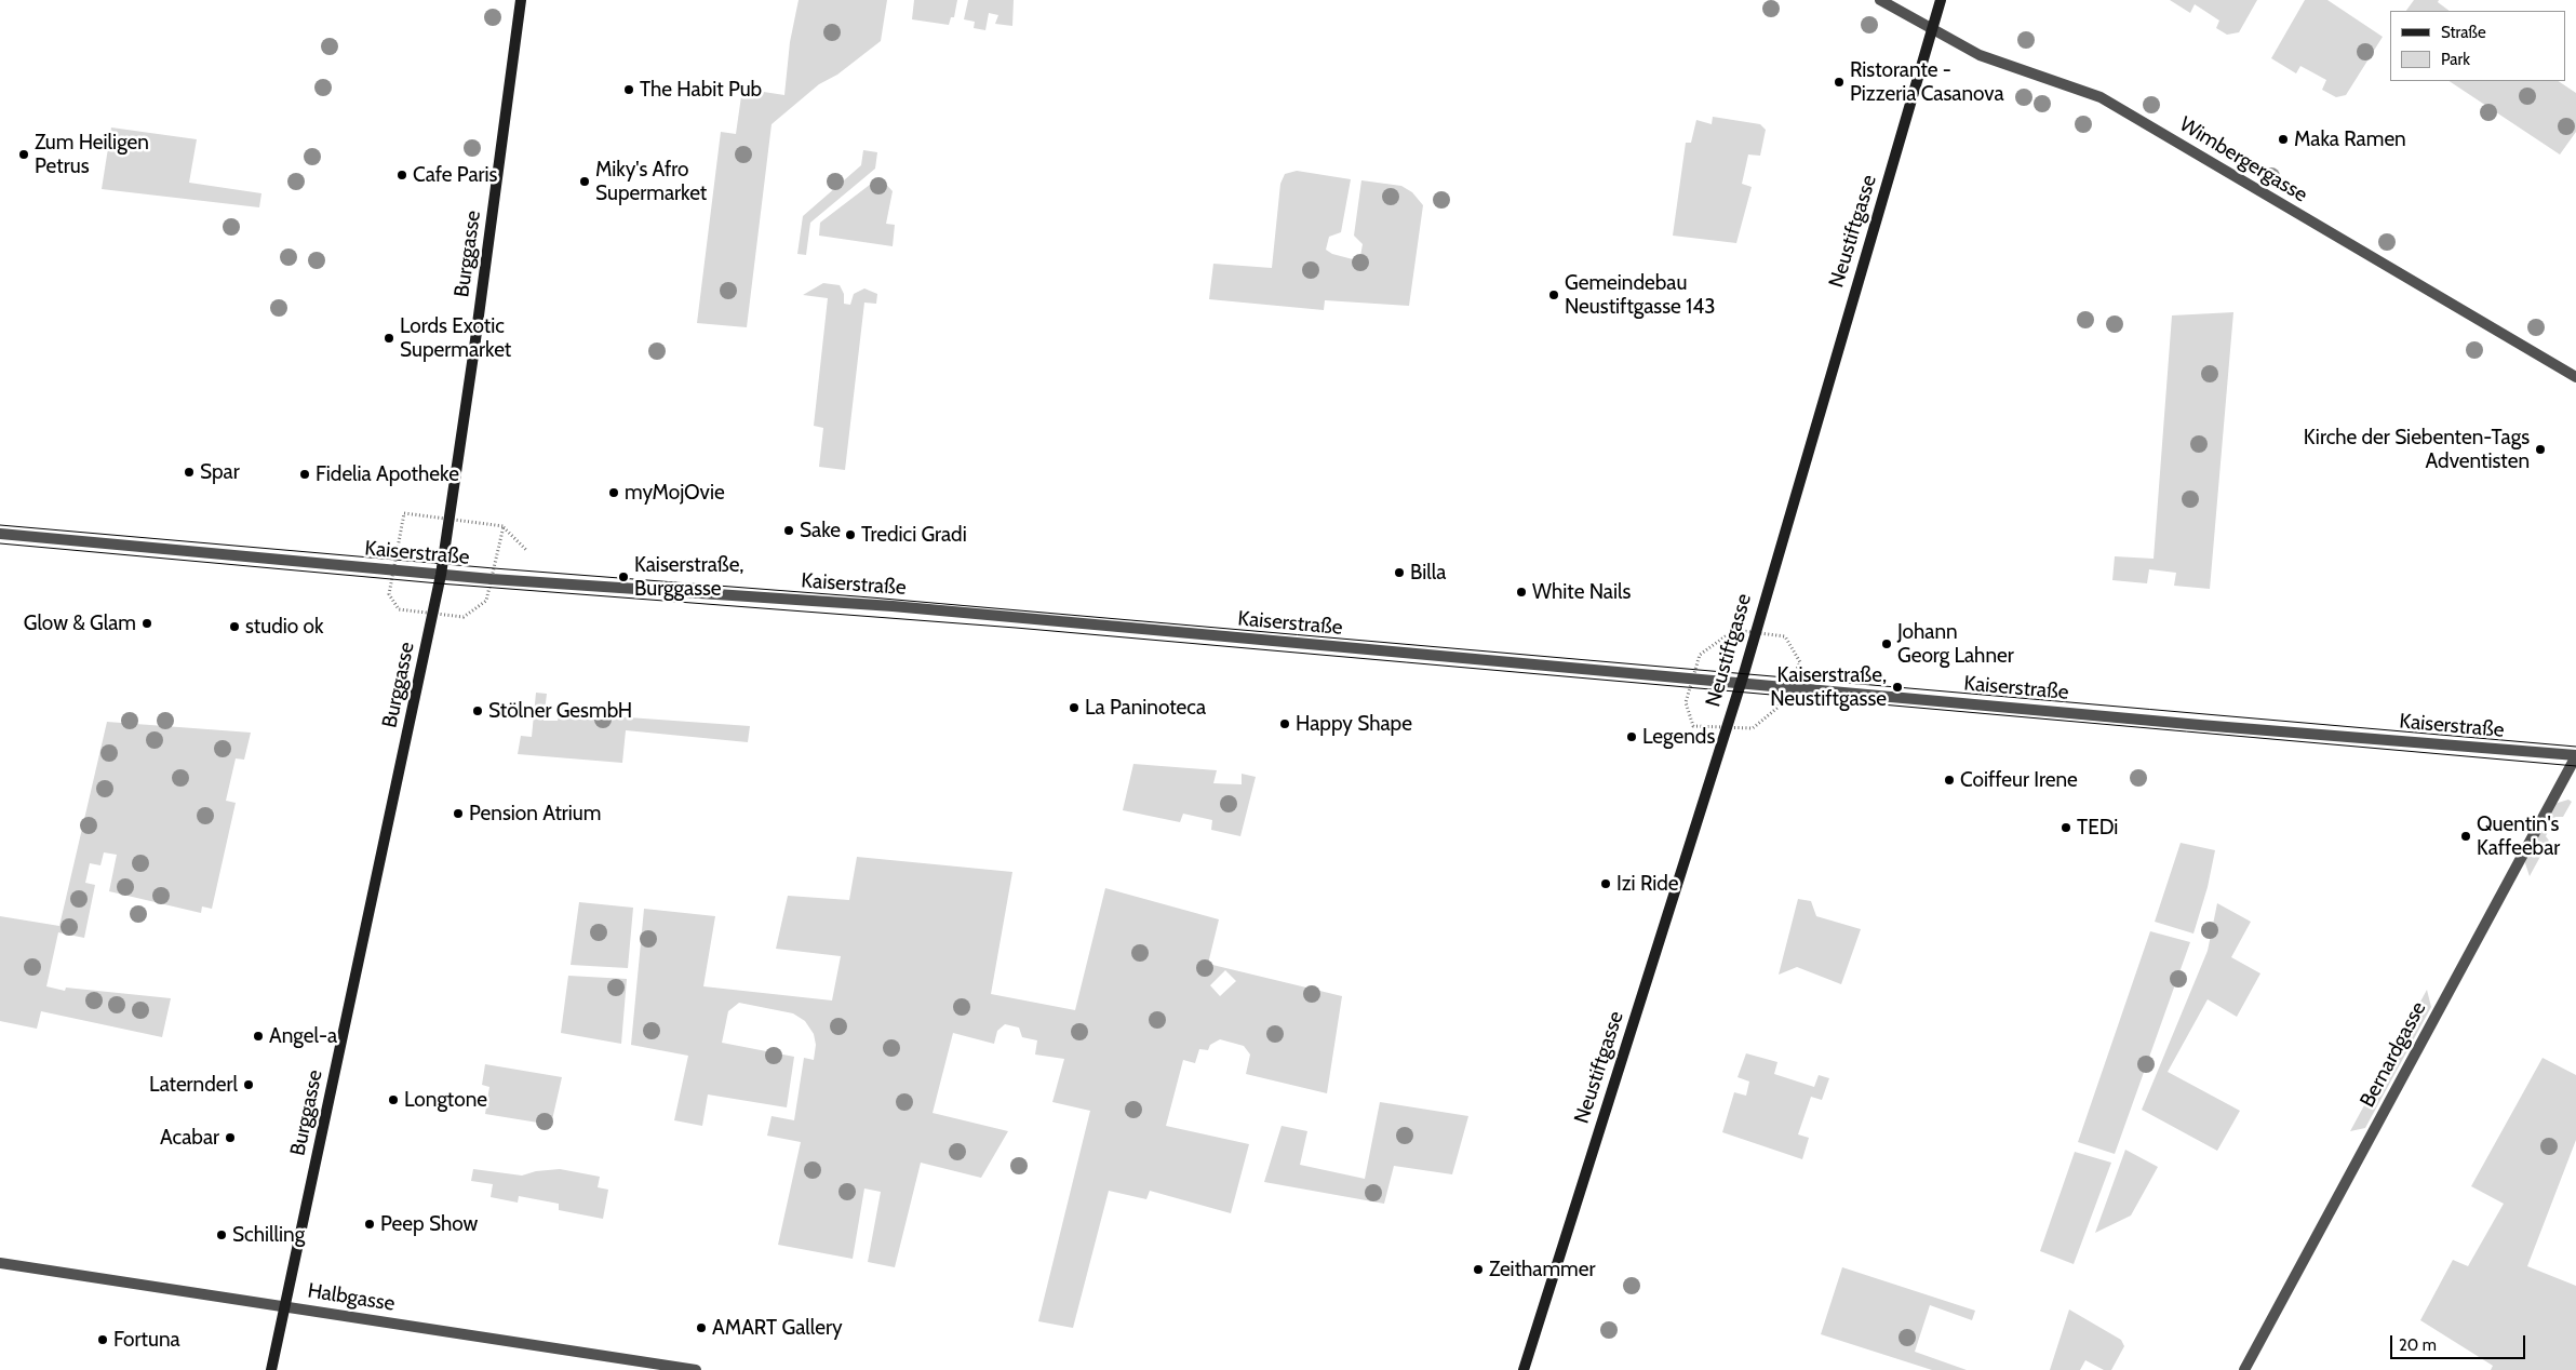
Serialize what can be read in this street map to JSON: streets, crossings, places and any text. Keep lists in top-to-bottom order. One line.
{"streets":{"main road":["Neustiftgasse","Burggasse"],"street":["Wimbergergasse","Kaiserstraße","Bernardgasse","Halbgasse"]},"crossings":[["Wimbergergasse","Neustiftgasse"],["Neustiftgasse","Kaiserstraße"],["Burggasse","Kaiserstraße"],["Burggasse","Halbgasse"],["Kaiserstraße","Bernardgasse"]],"places":["Ristorante - Pizzeria Casanova","The Habit Pub","Maka Ramen","Zum Heiligen Petrus","Cafe Paris","Miky's Afro Supermarket","Gemeindebau Neustiftgasse 143","Lords Exotic Supermarket","Kirche der Siebenten-Tags Adventisten","Spar","Fidelia Apotheke","myMojOvie","Sake","Tredici Gradi","Billa","Kaiserstraße, Burggasse","White Nails","Glow & Glam","studio ok","Johann Georg Lahner","Kaiserstraße, Neustiftgasse","La Paninoteca","Stölner GesmbH","Happy Shape","Legends","Coiffeur Irene","Pension Atrium","TEDi","Quentin's Kaffeebar","Izi Ride","Angel-a","Laternderl","Longtone","Acabar","Peep Show","Schilling","Zeithammer","AMART Gallery","Fortuna"],"legend":["Straße","Park"],"scale_bar":"20 m"}
